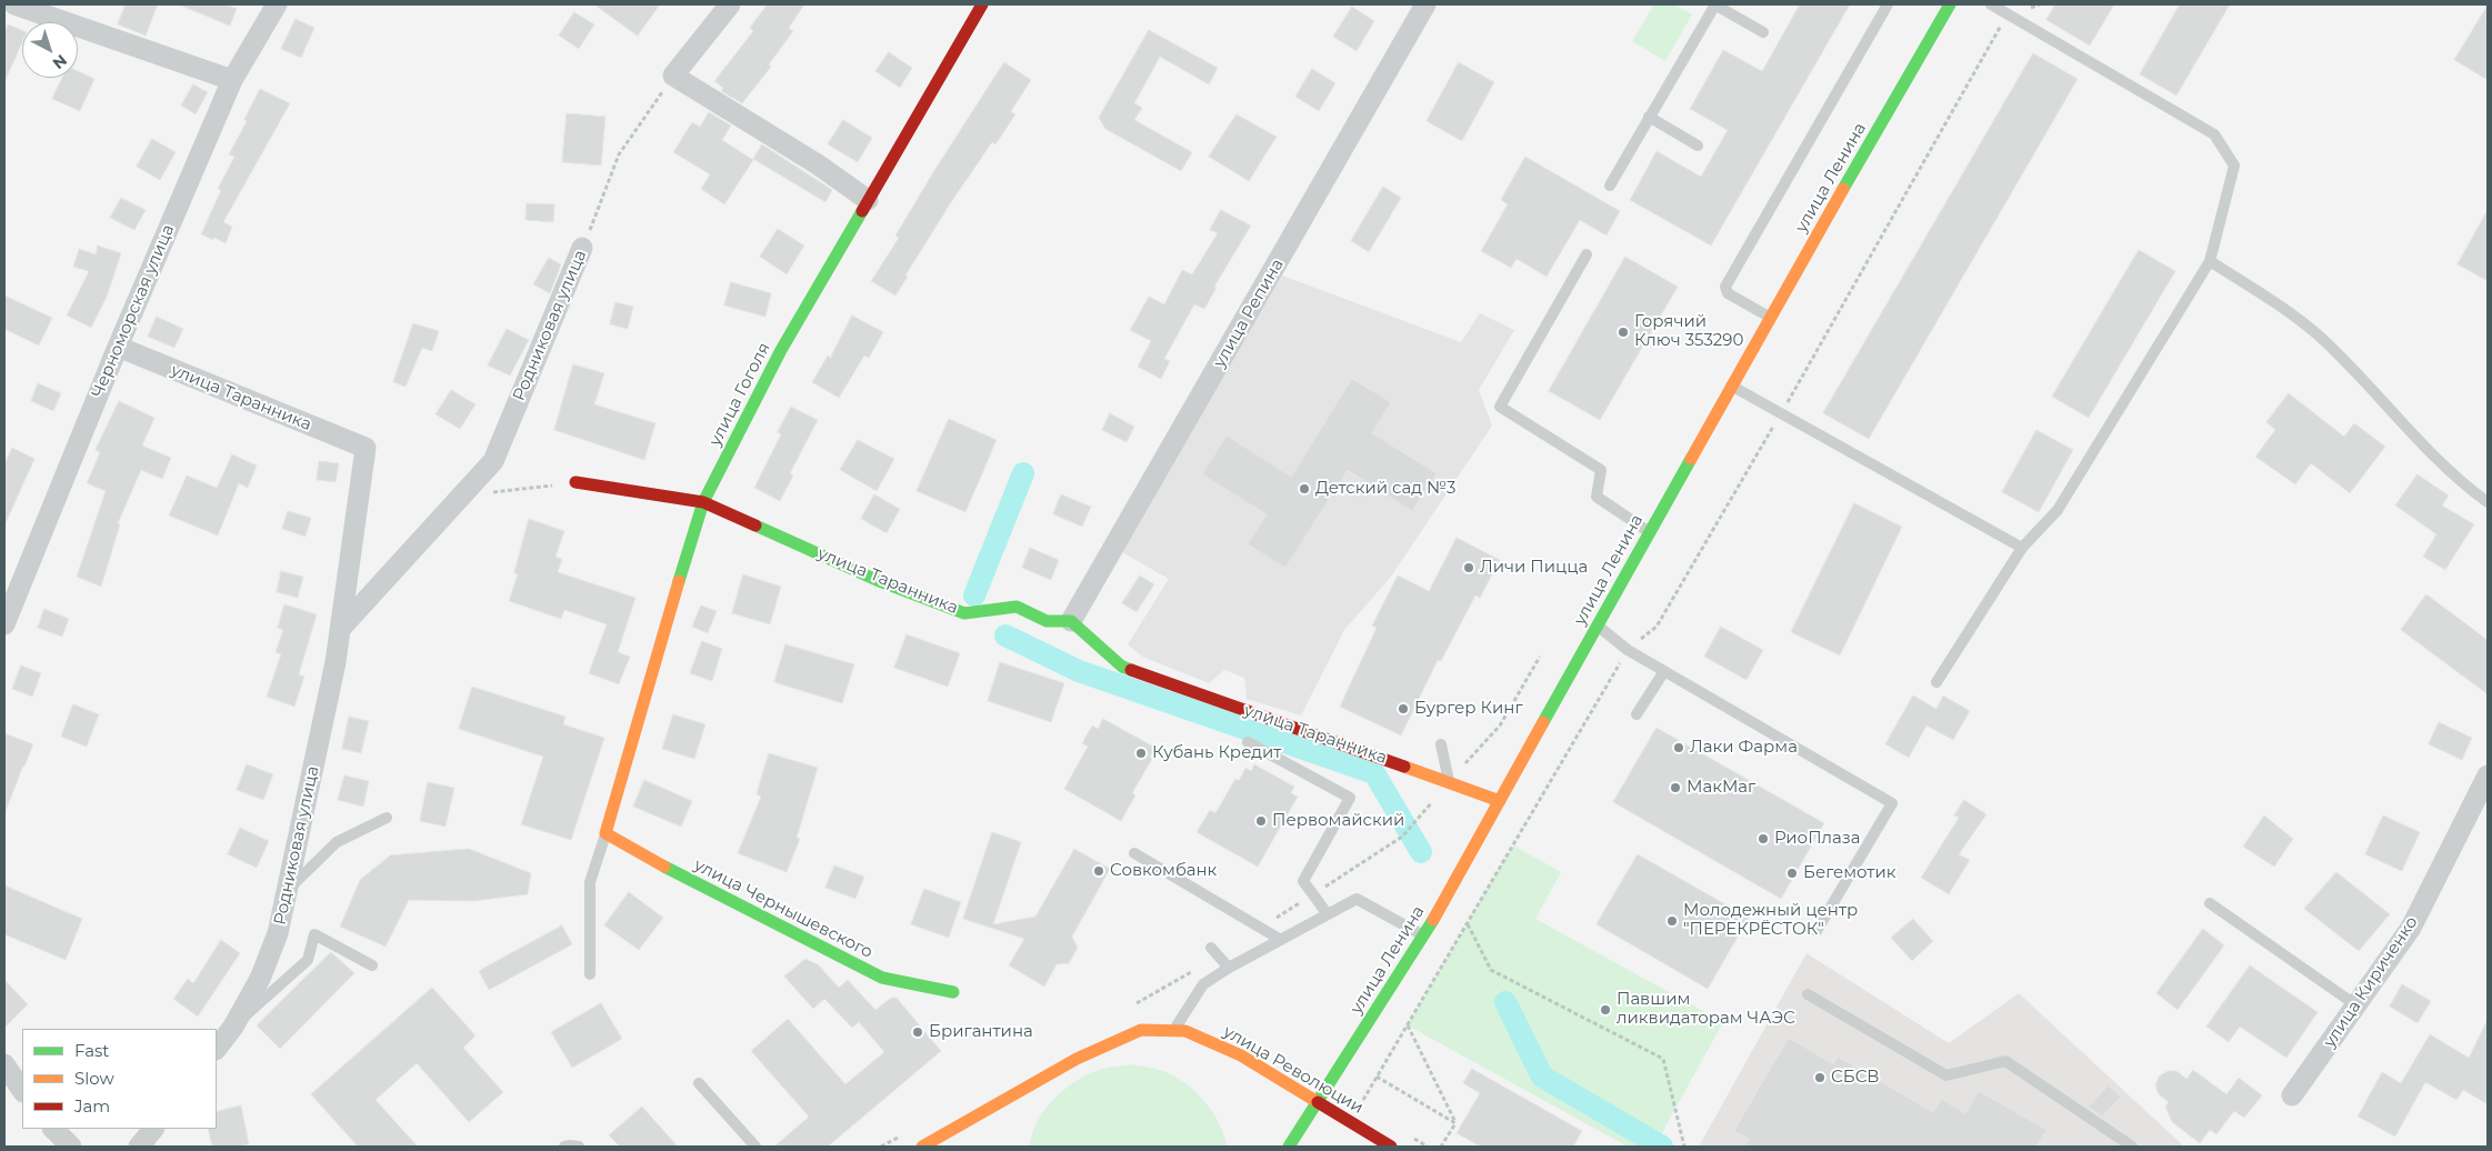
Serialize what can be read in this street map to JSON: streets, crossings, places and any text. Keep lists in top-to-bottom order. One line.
{"streets":{"street":["улица Ленина","Черноморская улица","улица Репина","Родниковая улица","улица Гоголя","улица Таранника","улица Чернышевского","улица Кириченко","улица Революции"]},"crossings":[["улица Ленина","улица Таранника"],["улица Ленина","улица Революции"],["Черноморская улица","улица Таранника"],["улица Репина","улица Таранника"],["Родниковая улица","улица Таранника"],["улица Гоголя","улица Таранника"],["улица Гоголя","улица Чернышевского"]],"places":["Горячий Ключ 353290","Детский сад №3","Личи Пицца","Бургер Кинг","Лаки Фарма","Кубань Кредит","МакМаг","Первомайский","РиоПлаза","Совкомбанк","Бегемотик","Молодежный центр \"ПЕРЕКРЁСТОК\"","Павшим ликвидаторам ЧАЭС","Бригантина","СБСВ"],"legend":["Fast","Slow","Jam"],"north":"bottom right"}
